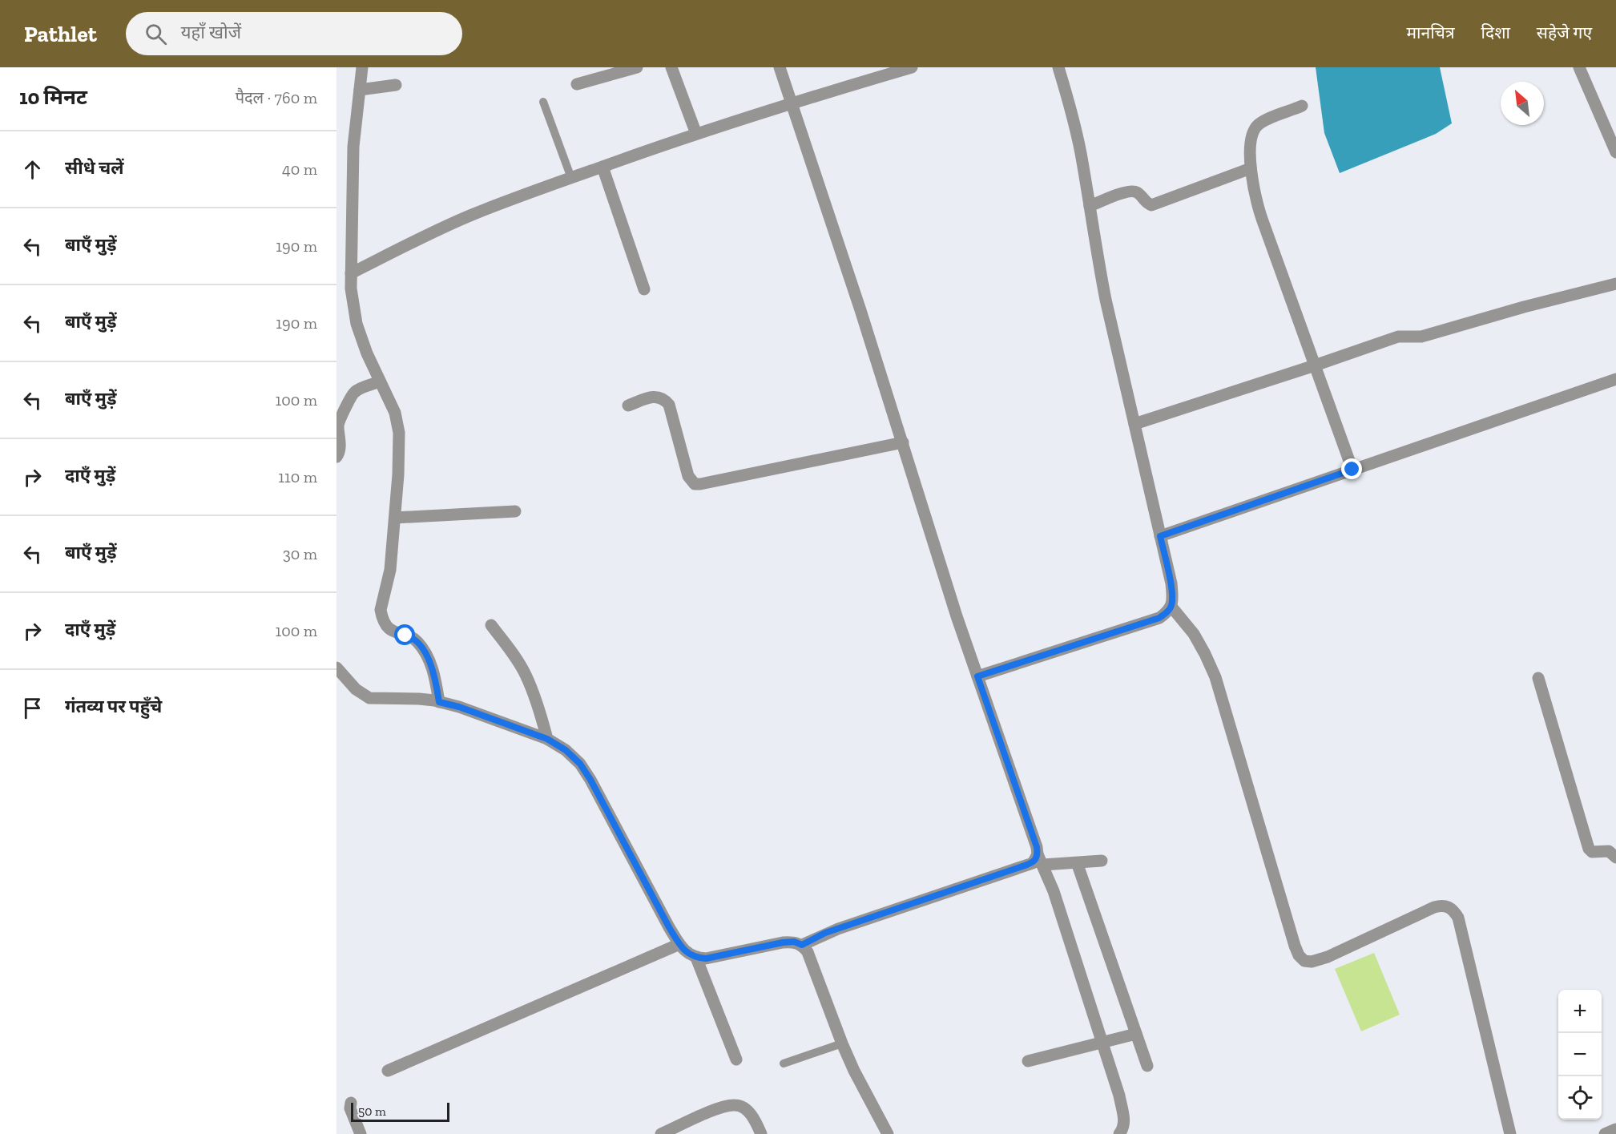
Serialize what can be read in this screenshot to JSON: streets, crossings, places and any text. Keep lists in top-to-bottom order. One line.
{"scale_bar":"50 m","north":"top left","page":{"header":"Pathlet","search":"यहाँ खोजें","nav":["मानचित्र","दिशा","सहेजे गए"],"heading":["10 मिनट","पैदल · 760 m"],"list":[["सीधे चलें","40 m"],["बाएँ मुड़ें","190 m"],["बाएँ मुड़ें","190 m"],["बाएँ मुड़ें","100 m"],["दाएँ मुड़ें","110 m"],["बाएँ मुड़ें","30 m"],["दाएँ मुड़ें","100 m"],"गंतव्य पर पहुँचे"],"map_buttons":["+","−"],"scale":"50 m"}}
